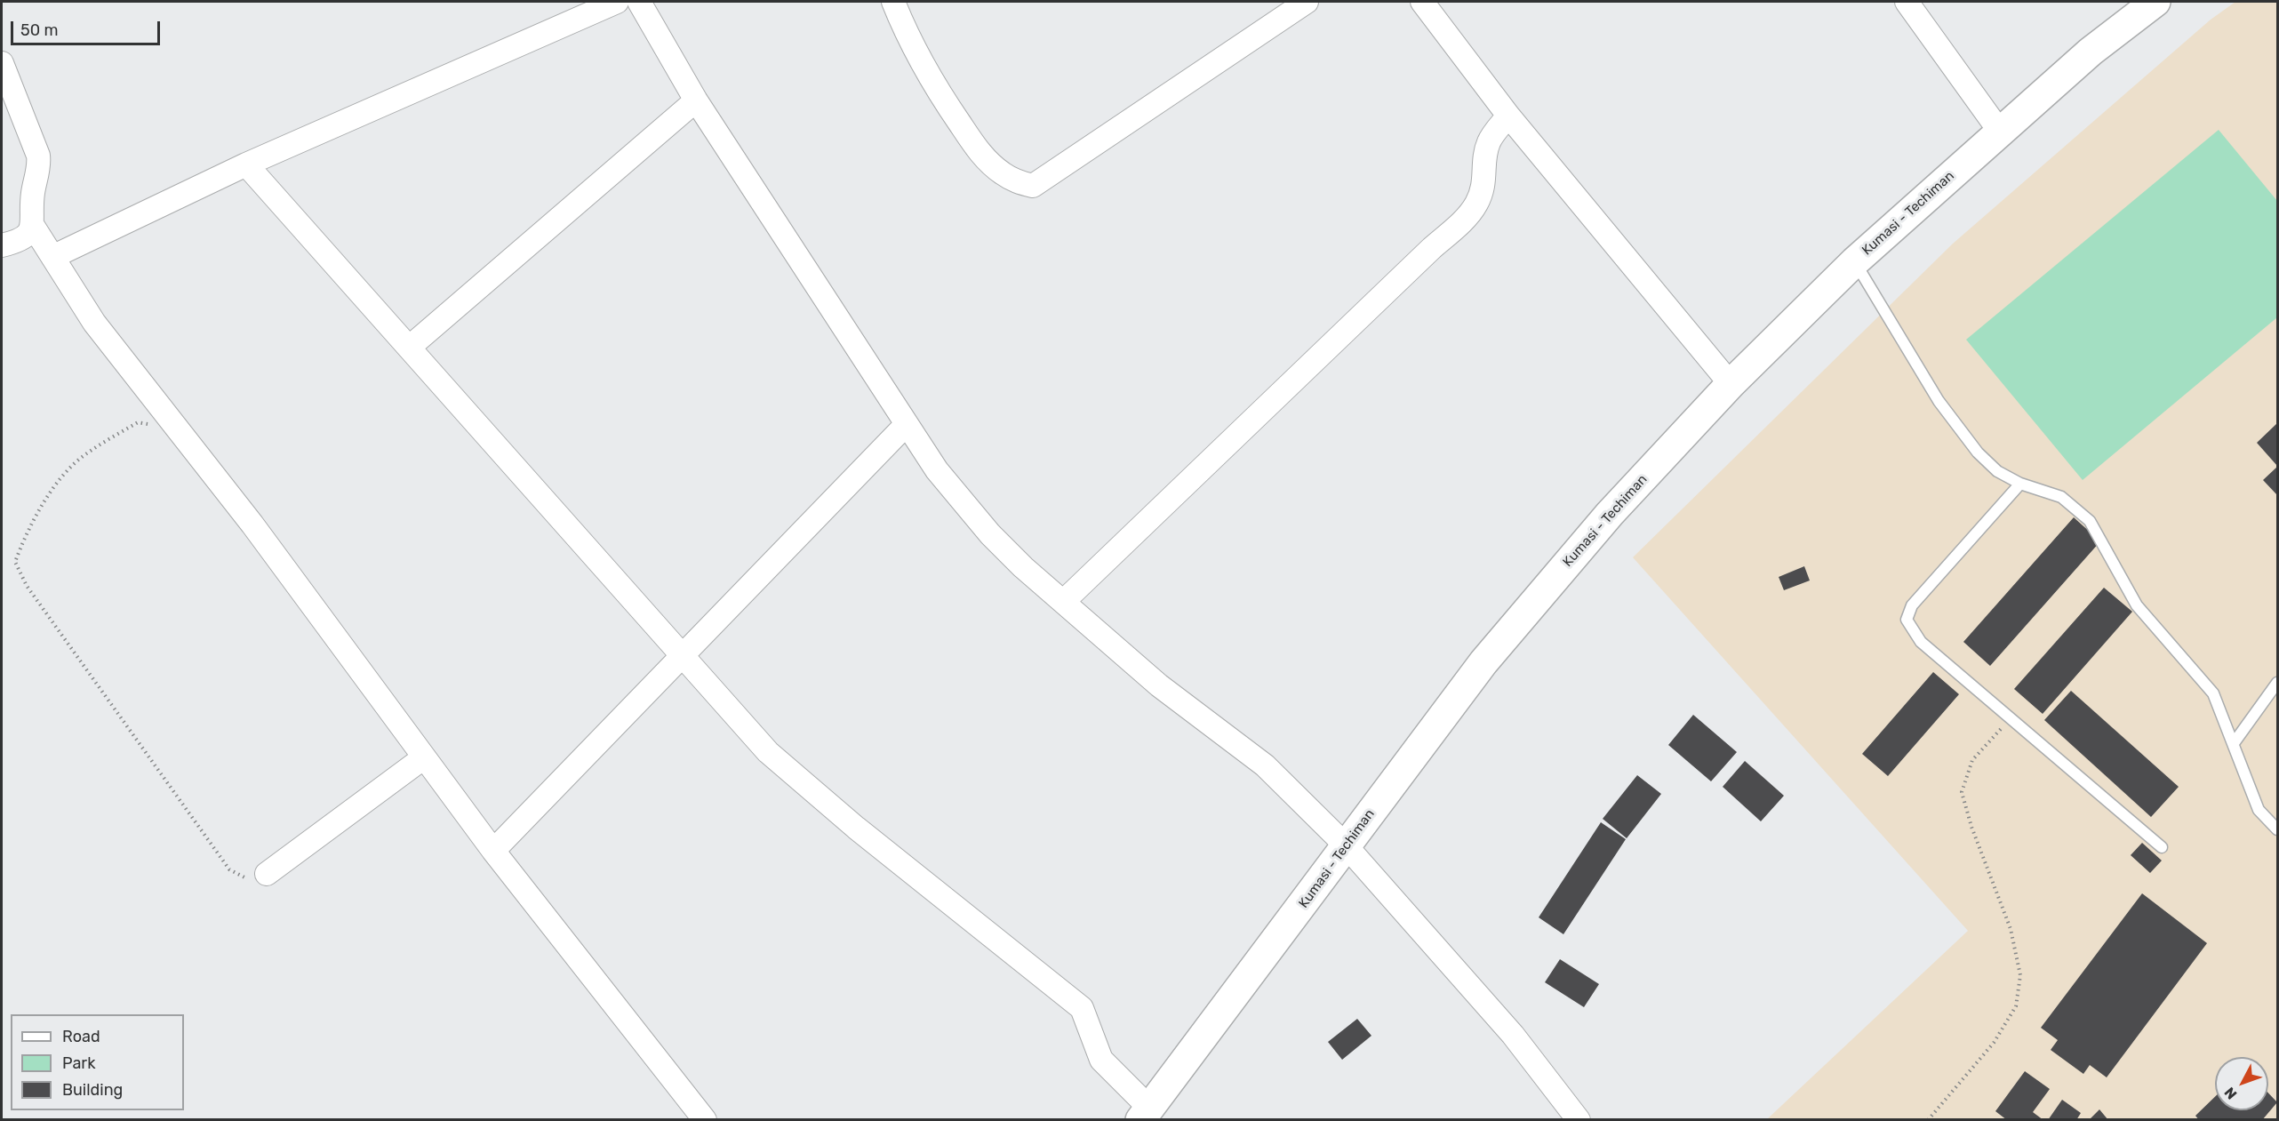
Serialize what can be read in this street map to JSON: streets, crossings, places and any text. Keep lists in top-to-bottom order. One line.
{"streets":{"highway":["Kumasi - Techiman"]},"legend":["Road","Park","Building"],"scale_bar":"50 m","north":"bottom left"}
